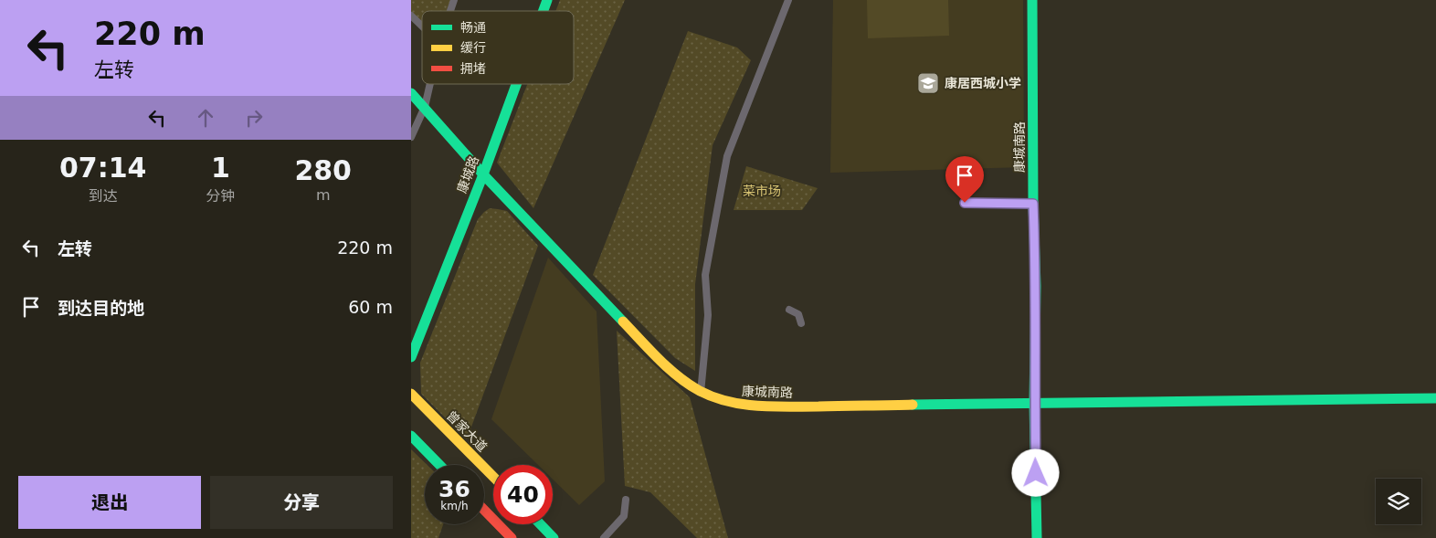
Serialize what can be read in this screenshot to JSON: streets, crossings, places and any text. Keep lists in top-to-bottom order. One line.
{"streets":{"main road":["康城南路","康城路","曾家大道"]},"crossings":[["康城南路","康城路"]],"parks":["菜市场"],"places":{"school or university":["康居西城小学"]},"legend":["畅通","缓行","拥堵"],"page":{"turn":["220 m","左转"],"eta":["07:14","到达","1","分钟","280","m"],"list":[{"name":"左转","value":"220 m"},{"name":"到达目的地","value":"60 m"}],"speed":"36 km/h","limit":"40","buttons":["退出","分享"]}}
